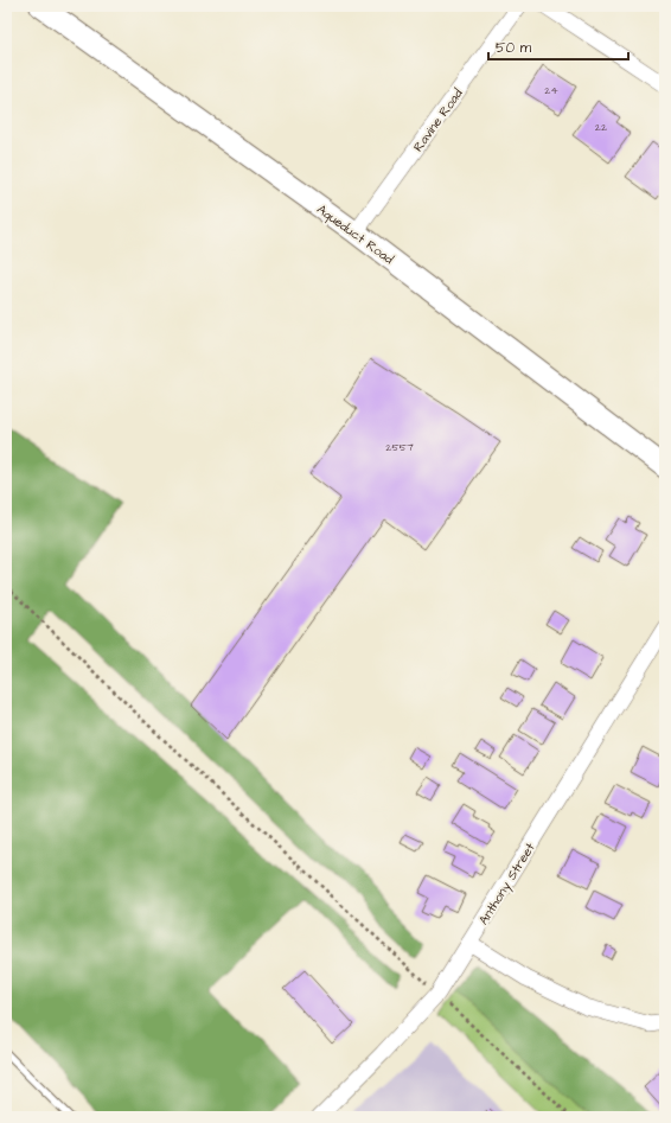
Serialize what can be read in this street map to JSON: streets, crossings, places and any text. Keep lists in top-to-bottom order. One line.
{"streets":{"street":["Ravine Road","Aqueduct Road","Anthony Street"]},"crossings":[["Ravine Road","Aqueduct Road"]],"house_numbers":["24","22","2557"],"scale_bar":"50 m"}
